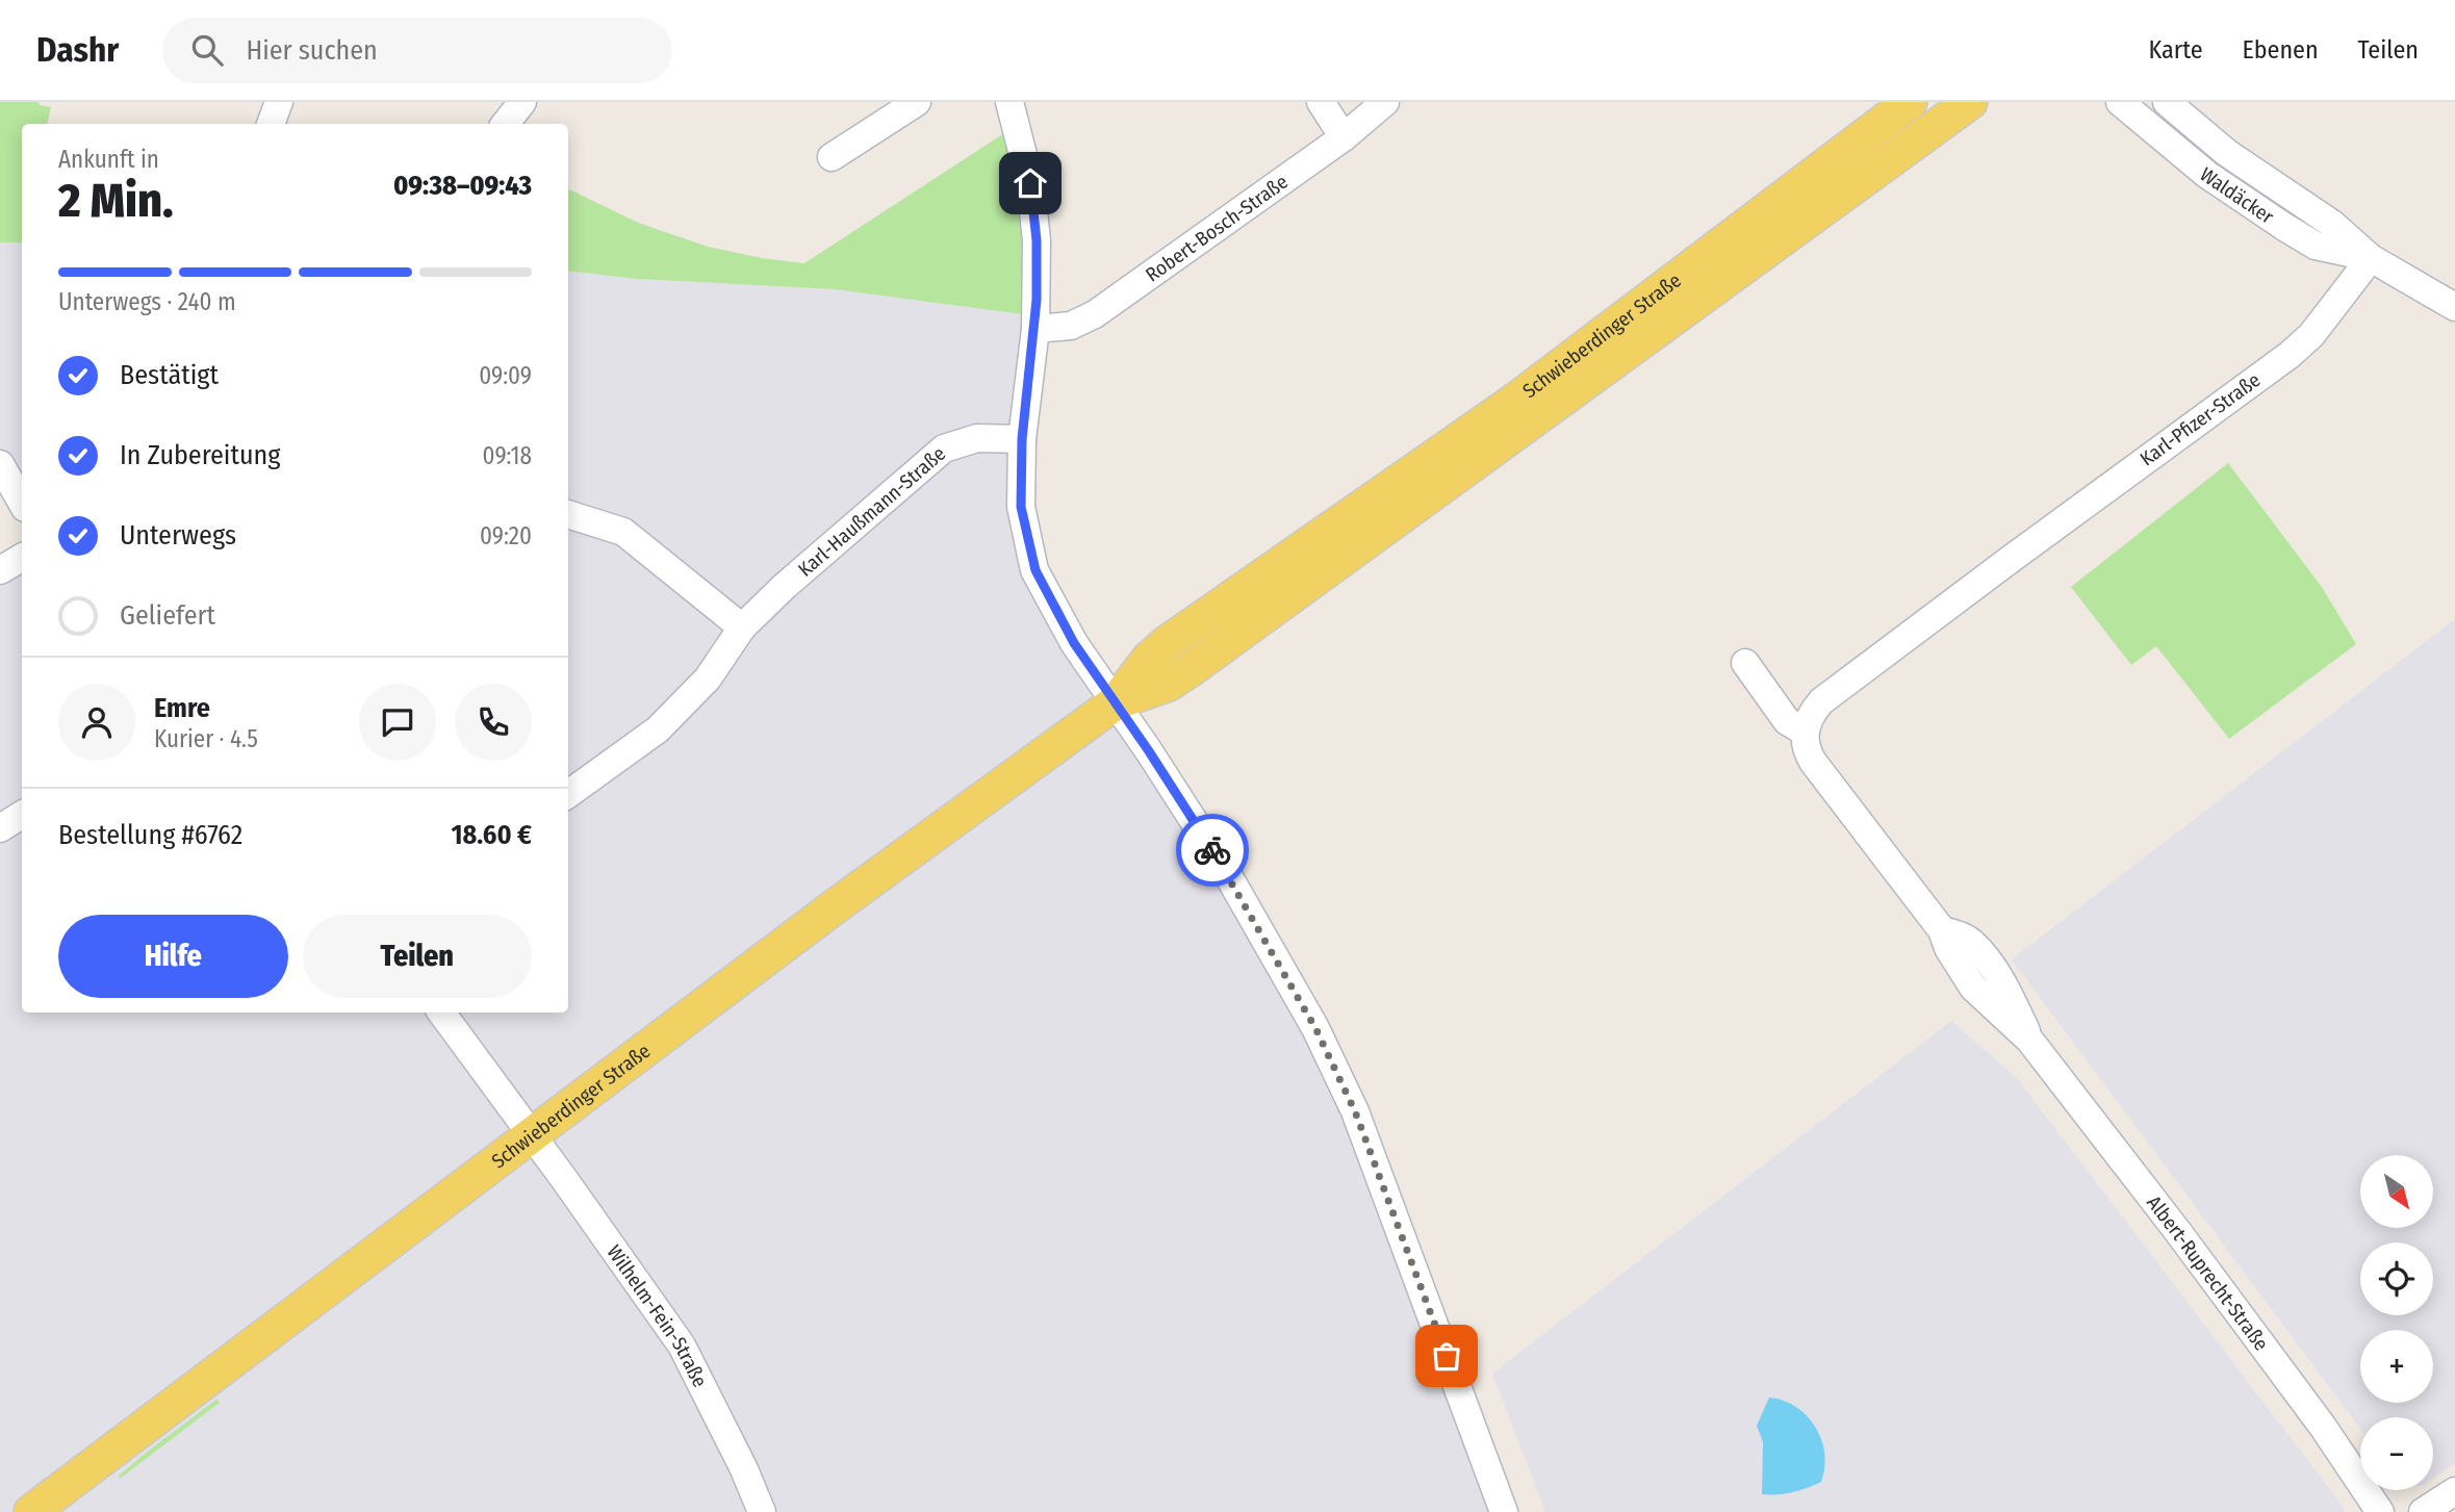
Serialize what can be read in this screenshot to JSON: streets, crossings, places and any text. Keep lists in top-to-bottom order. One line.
{"streets":{"main road":["Schwieberdinger Straße"],"street":["Waldäcker","Robert-Bosch-Straße","Karl-Pfizer-Straße","Karl-Haußmann-Straße","Albert-Ruprecht-Straße","Wilhelm-Fein-Straße"]},"crossings":[["Waldäcker","Karl-Pfizer-Straße"],["Schwieberdinger Straße","Wilhelm-Fein-Straße"],["Karl-Pfizer-Straße","Albert-Ruprecht-Straße"]],"north":"bottom right","page":{"header":"Dashr","search":"Hier suchen","nav":["Karte","Ebenen","Teilen"],"heading":["2 Min.","Ankunft in","09:38–09:43"],"panel":["Emre","Kurier · 4.5","Bestellung #6762","18.60 €"],"bar":"Unterwegs · 240 m","list":[["Bestätigt","09:09"],["In Zubereitung","09:18"],["Unterwegs","09:20"],"Geliefert"],"buttons":["Hilfe","Teilen"],"map_buttons":["+","−"]}}
